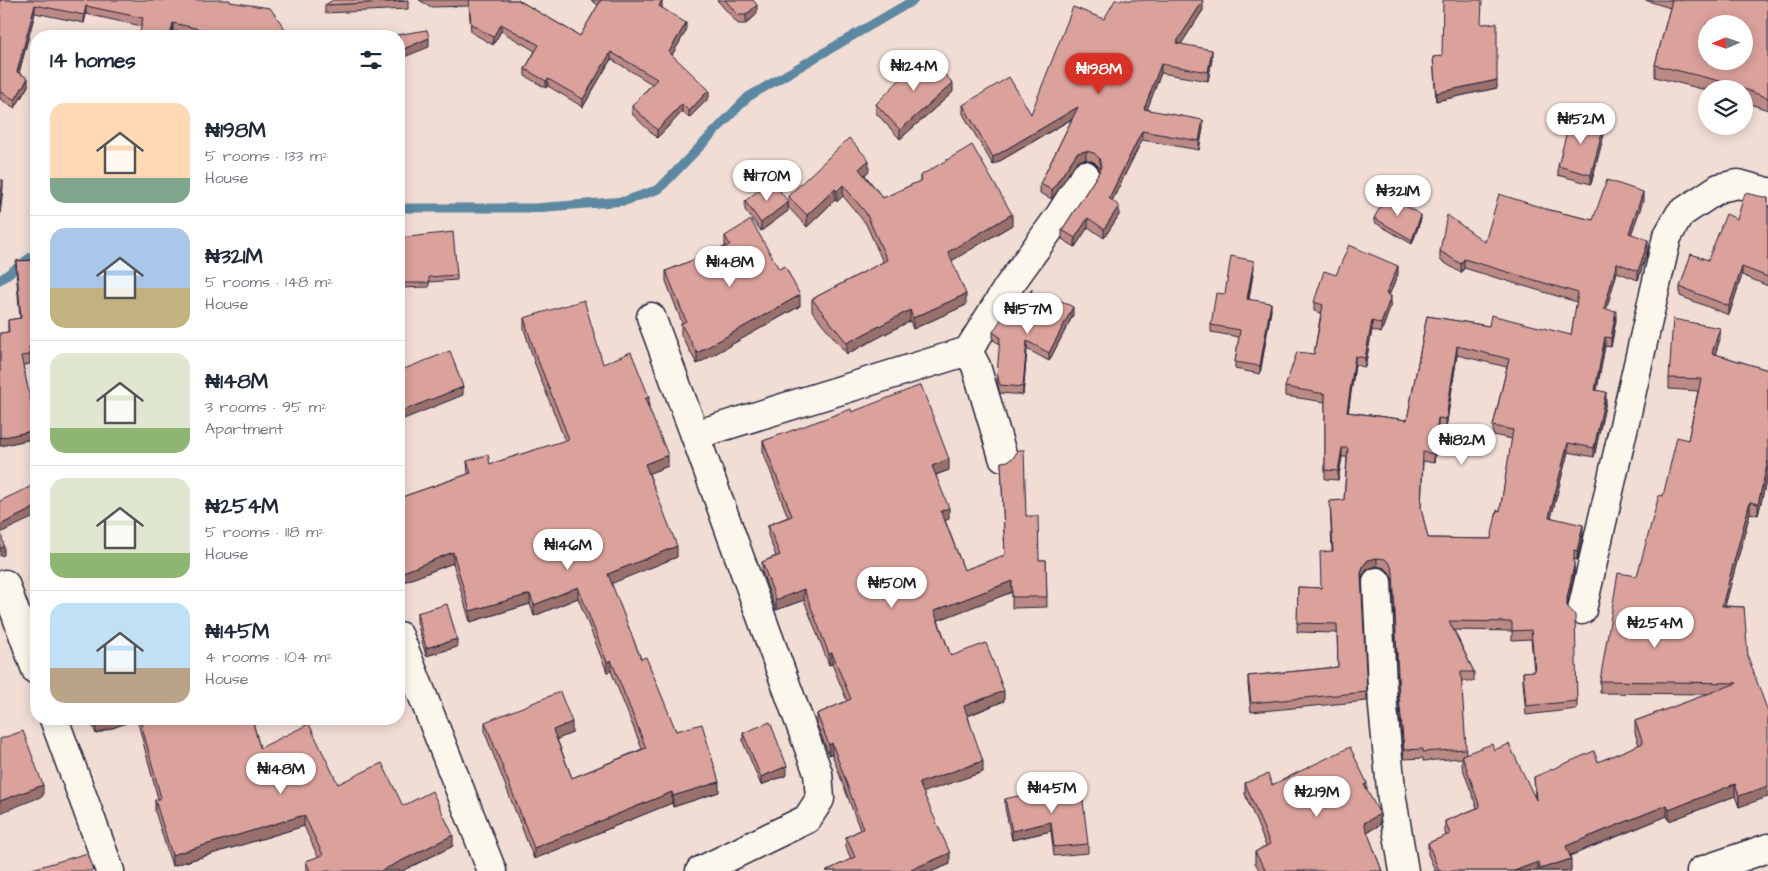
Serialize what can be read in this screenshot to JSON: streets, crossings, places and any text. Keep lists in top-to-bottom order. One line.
{"north":"left","page":{"heading":"14 homes","price":["₦124M","₦198M","₦152M","₦170M","₦321M","₦148M","₦157M","₦182M","₦146M","₦150M","₦254M","₦148M","₦145M","₦219M"],"list":[{"name":"₦198M","note":"5 rooms · 133 m² · House"},{"name":"₦321M","note":"5 rooms · 148 m² · House"},{"name":"₦148M","note":"3 rooms · 95 m² · Apartment"},{"name":"₦254M","note":"5 rooms · 118 m² · House"},{"name":"₦145M","note":"4 rooms · 104 m² · House"}]}}
